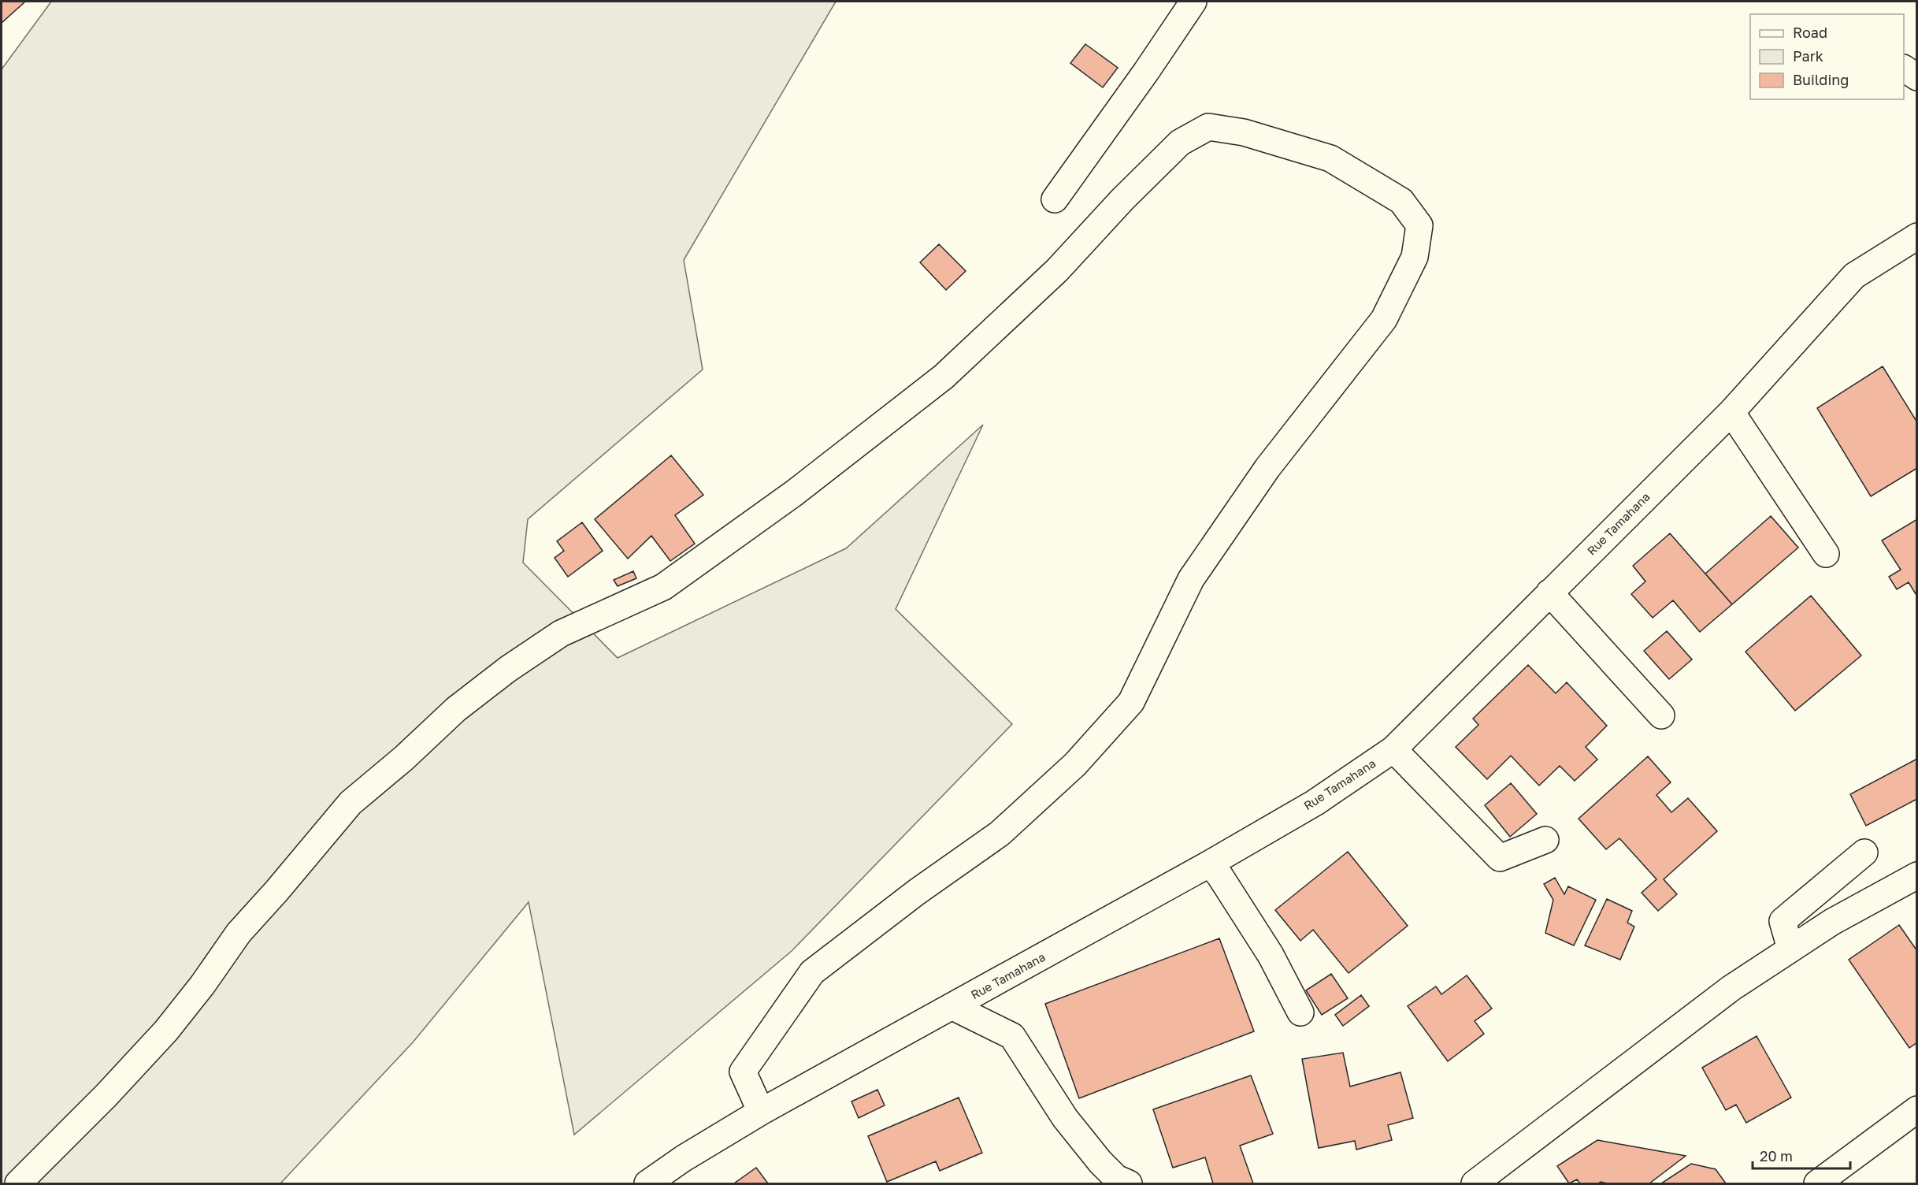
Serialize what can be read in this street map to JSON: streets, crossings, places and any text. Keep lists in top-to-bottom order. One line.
{"streets":{"street":["Rue Tamahana"]},"legend":["Road","Park","Building"],"scale_bar":"20 m"}
